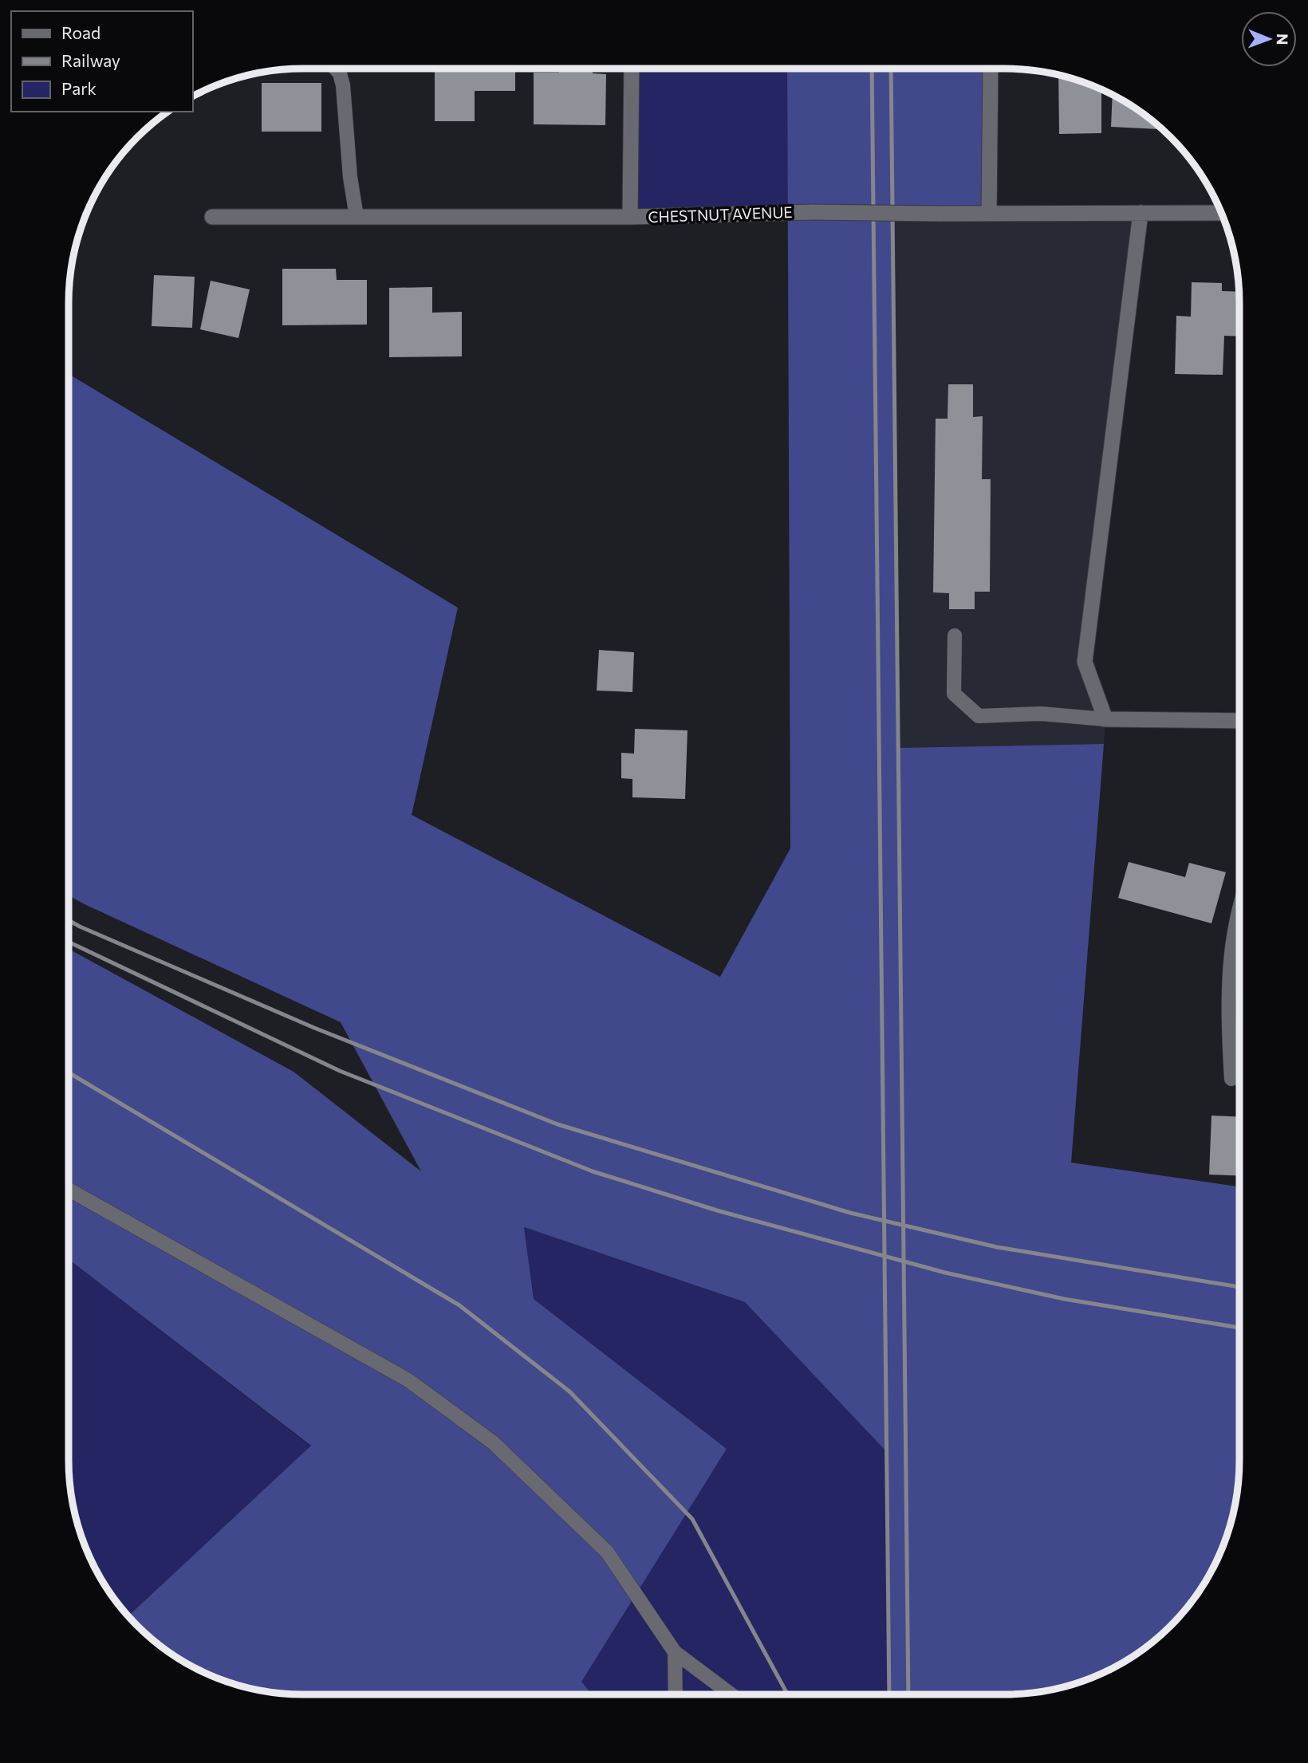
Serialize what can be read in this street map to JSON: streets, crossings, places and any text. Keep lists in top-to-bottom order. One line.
{"streets":{"street":["CHESTNUT AVENUE"]},"legend":["Road","Railway","Park"],"north":"right"}
